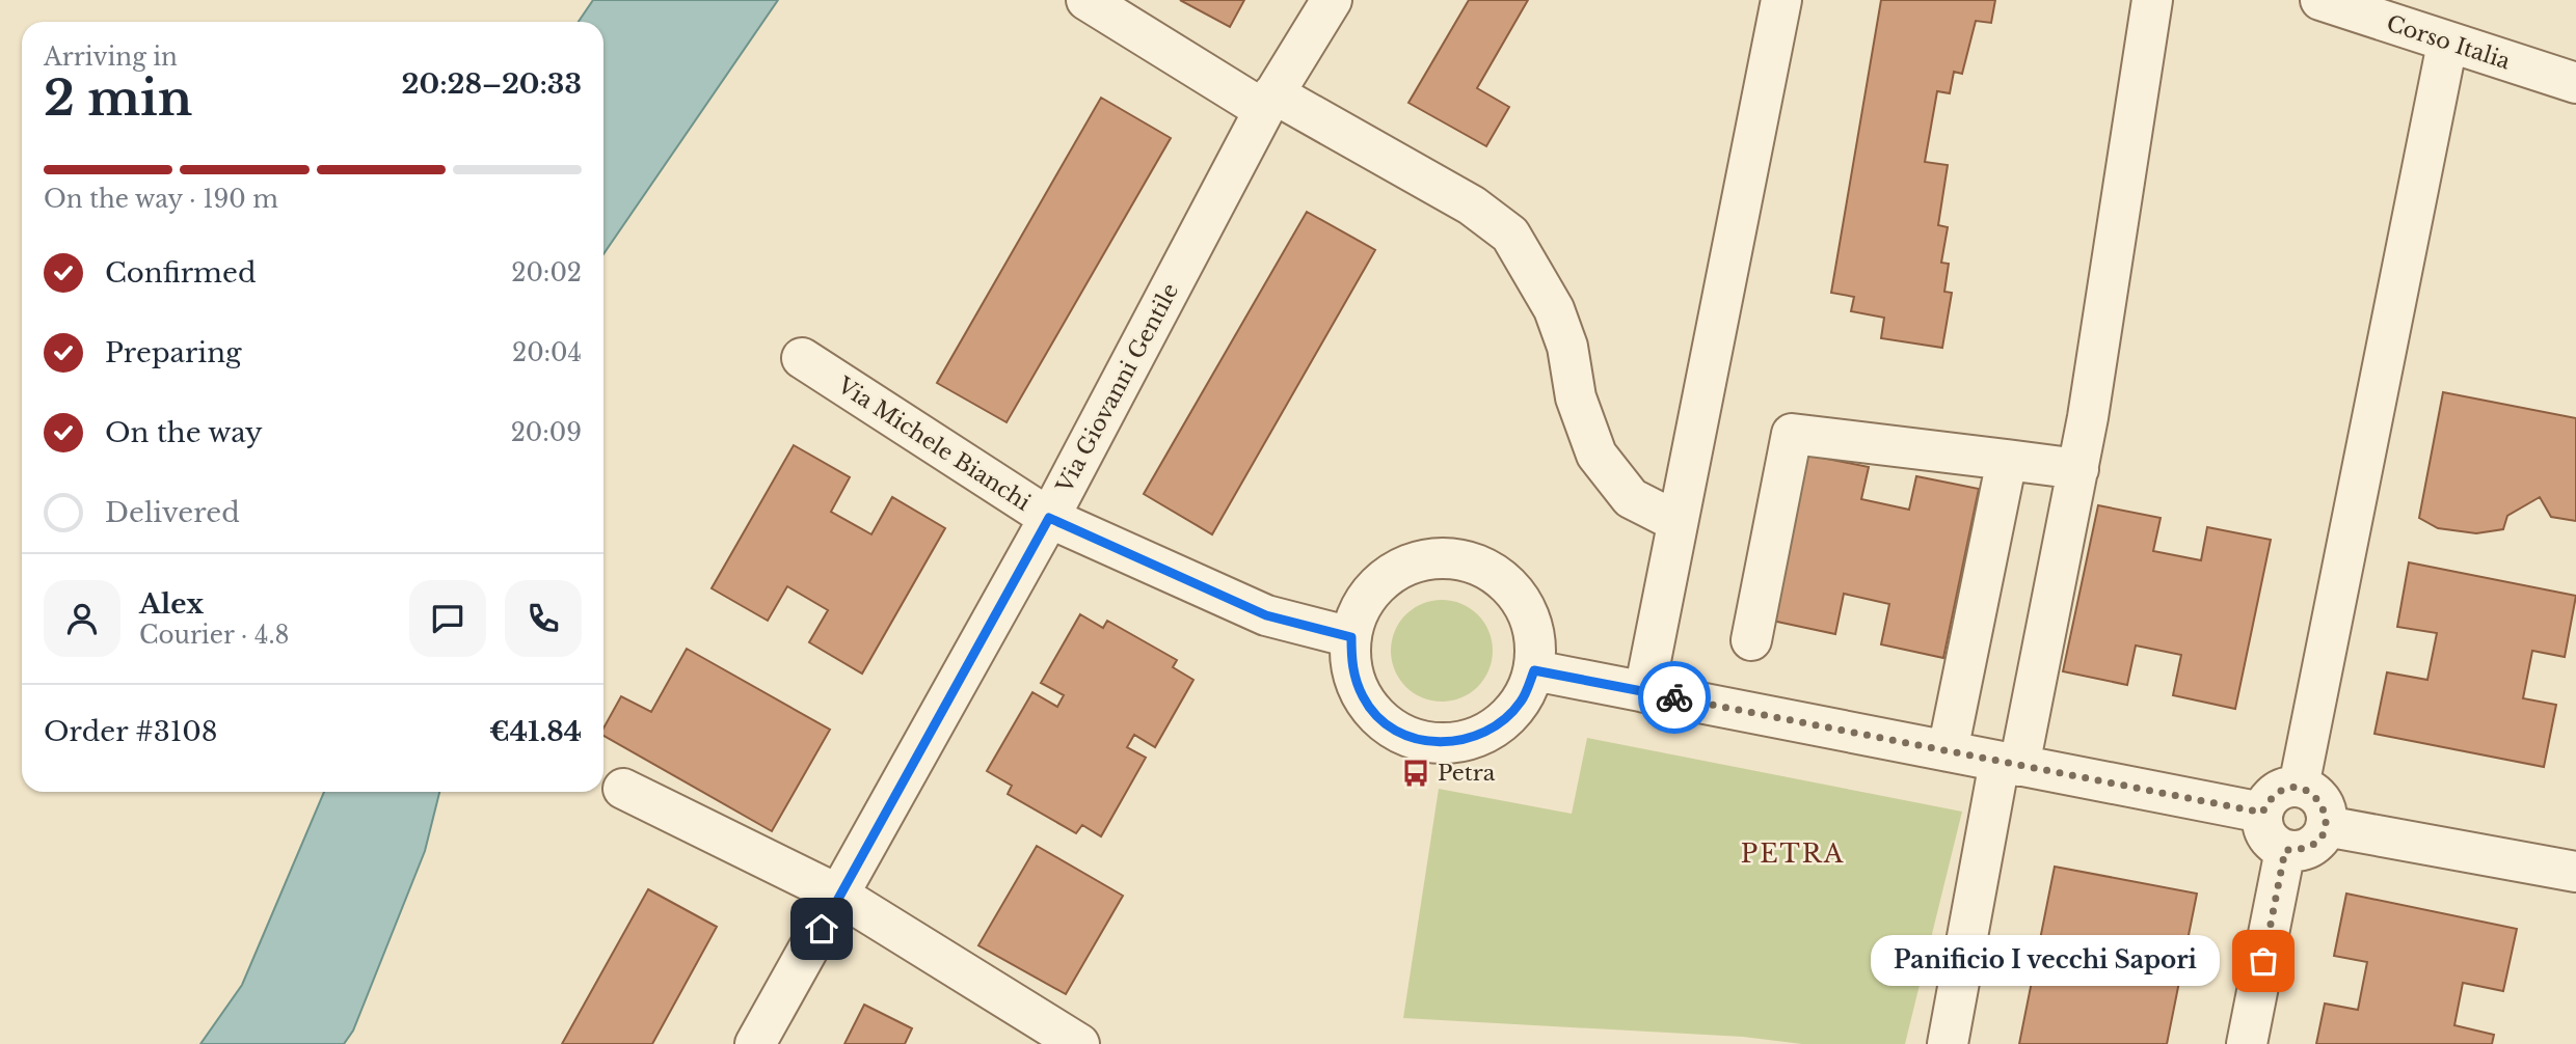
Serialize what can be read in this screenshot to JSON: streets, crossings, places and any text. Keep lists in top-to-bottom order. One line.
{"streets":{"street":["Corso Italia","Via Giovanni Gentile","Via Michele Bianchi"]},"crossings":[["Via Giovanni Gentile","Via Michele Bianchi"]],"districts":["PETRA"],"places":{"bus stop":["Petra"],"other":["Panificio I vecchi Sapori"]},"page":{"heading":["2 min","Arriving in","20:28–20:33"],"panel":["Alex","Courier · 4.8","Order #3108","€41.84"],"bar":"On the way · 190 m","list":[["Confirmed","20:02"],["Preparing","20:04"],["On the way","20:09"],"Delivered"],"bubble":"Panificio I vecchi Sapori"}}
